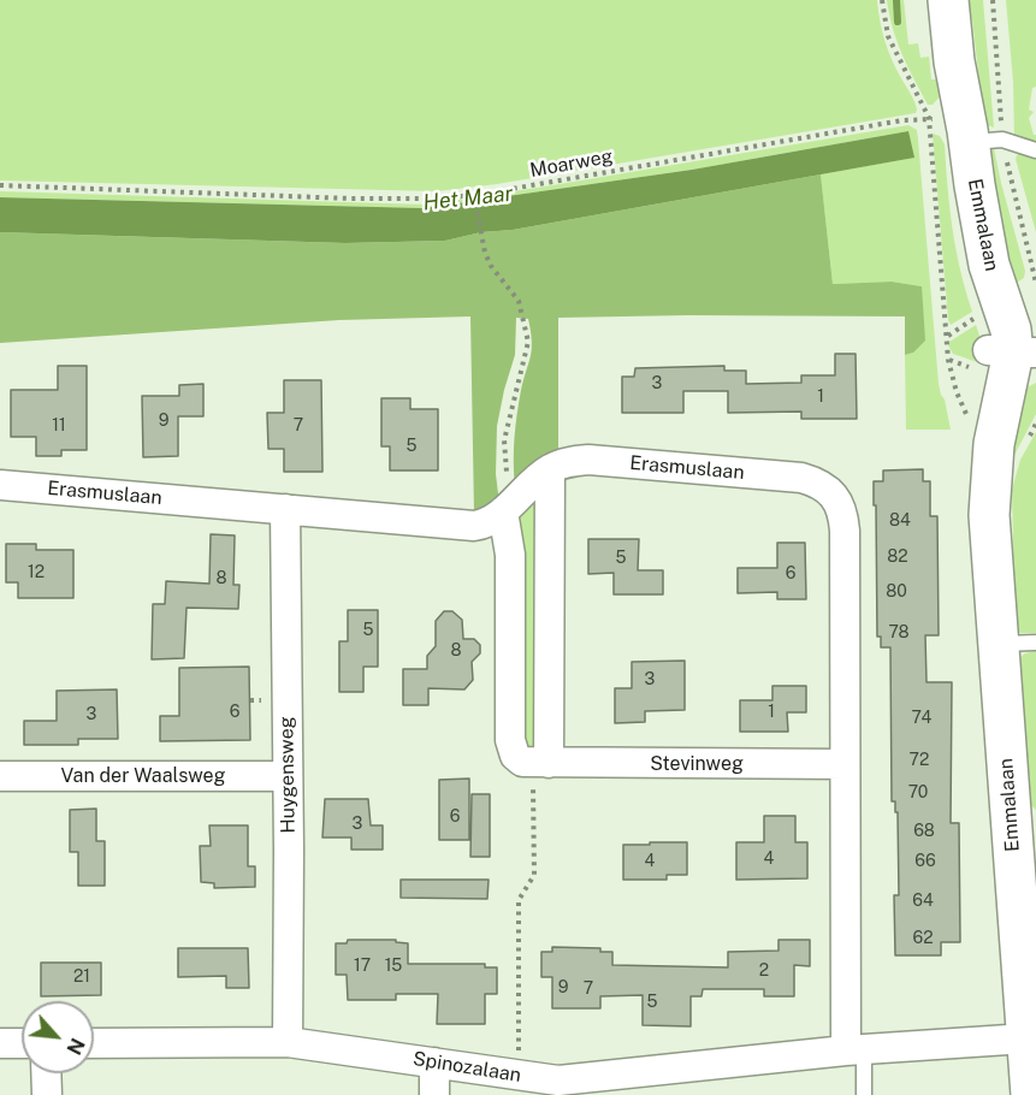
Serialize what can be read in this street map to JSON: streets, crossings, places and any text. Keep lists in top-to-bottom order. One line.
{"streets":{"main road":["Emmalaan"],"street":["Erasmuslaan","Stevinweg","Huygensweg","Van der Waalsweg","Spinozalaan"],"path":["Moarweg"]},"crossings":[["Moarweg","Emmalaan"],["Emmalaan","Spinozalaan"],["Erasmuslaan","Stevinweg"],["Erasmuslaan","Huygensweg"],["Erasmuslaan","Spinozalaan"],["Huygensweg","Van der Waalsweg"],["Huygensweg","Spinozalaan"]],"water":["Het Maar"],"house_numbers":["3","1","9","11","7","5","84","82","5","12","6","8","80","5","78","8","3","6","1","3","74","72","70","6","3","68","4","4","66","64","62","17","15","2","21","9","7","5"],"north":"bottom right"}
